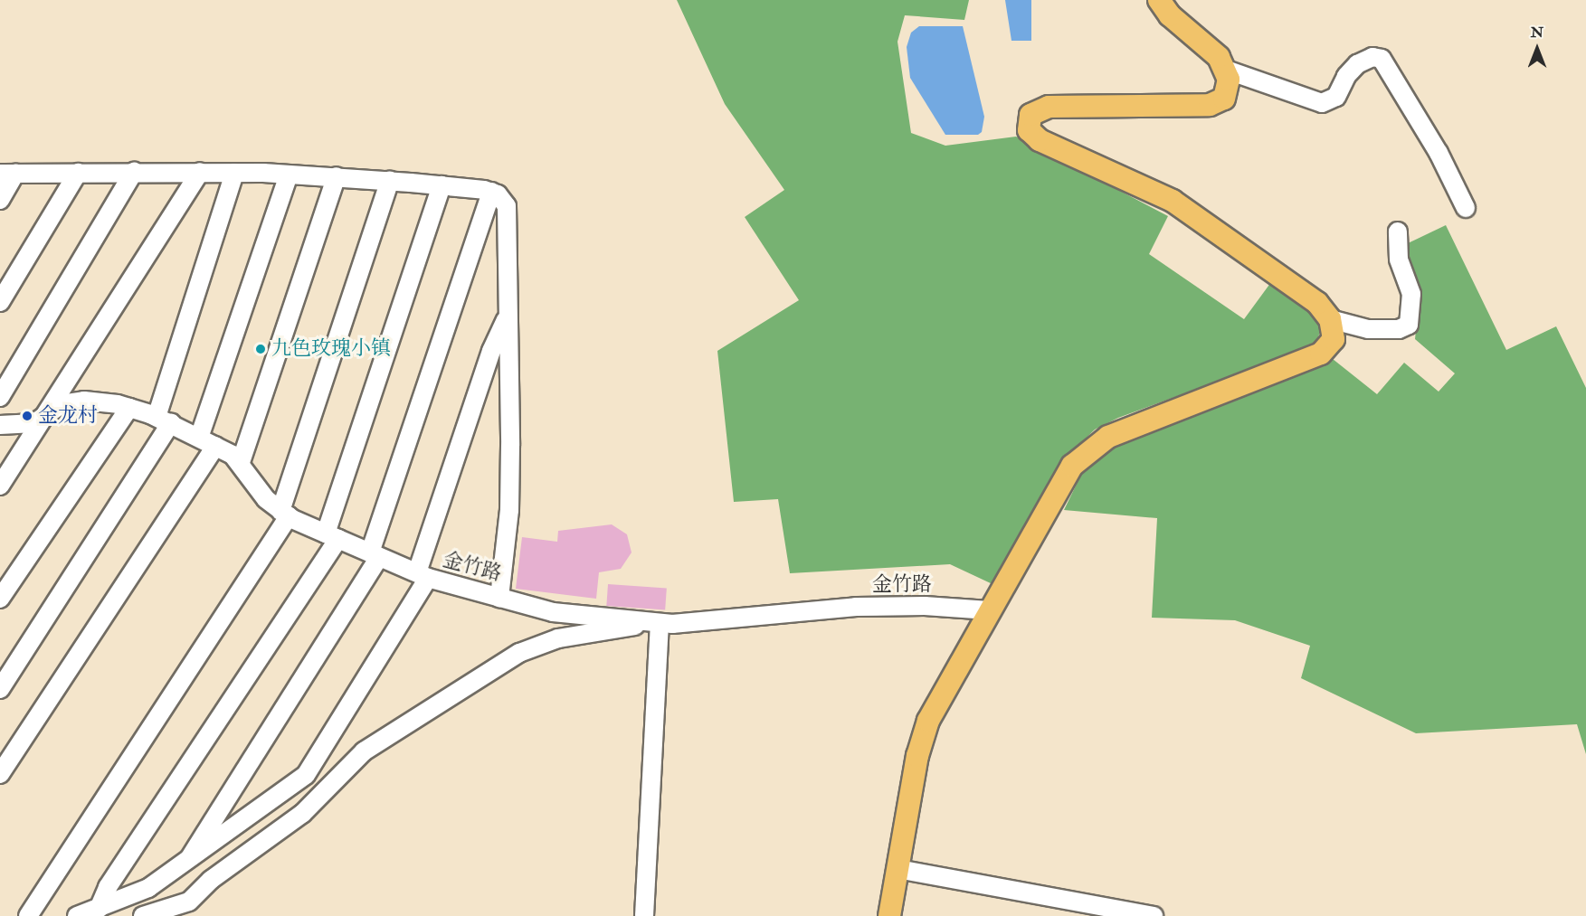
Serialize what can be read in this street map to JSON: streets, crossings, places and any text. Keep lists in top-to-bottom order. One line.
{"streets":{"street":["金竹路"]},"places":["九色玫瑰小镇","金龙村"],"north":"top"}
